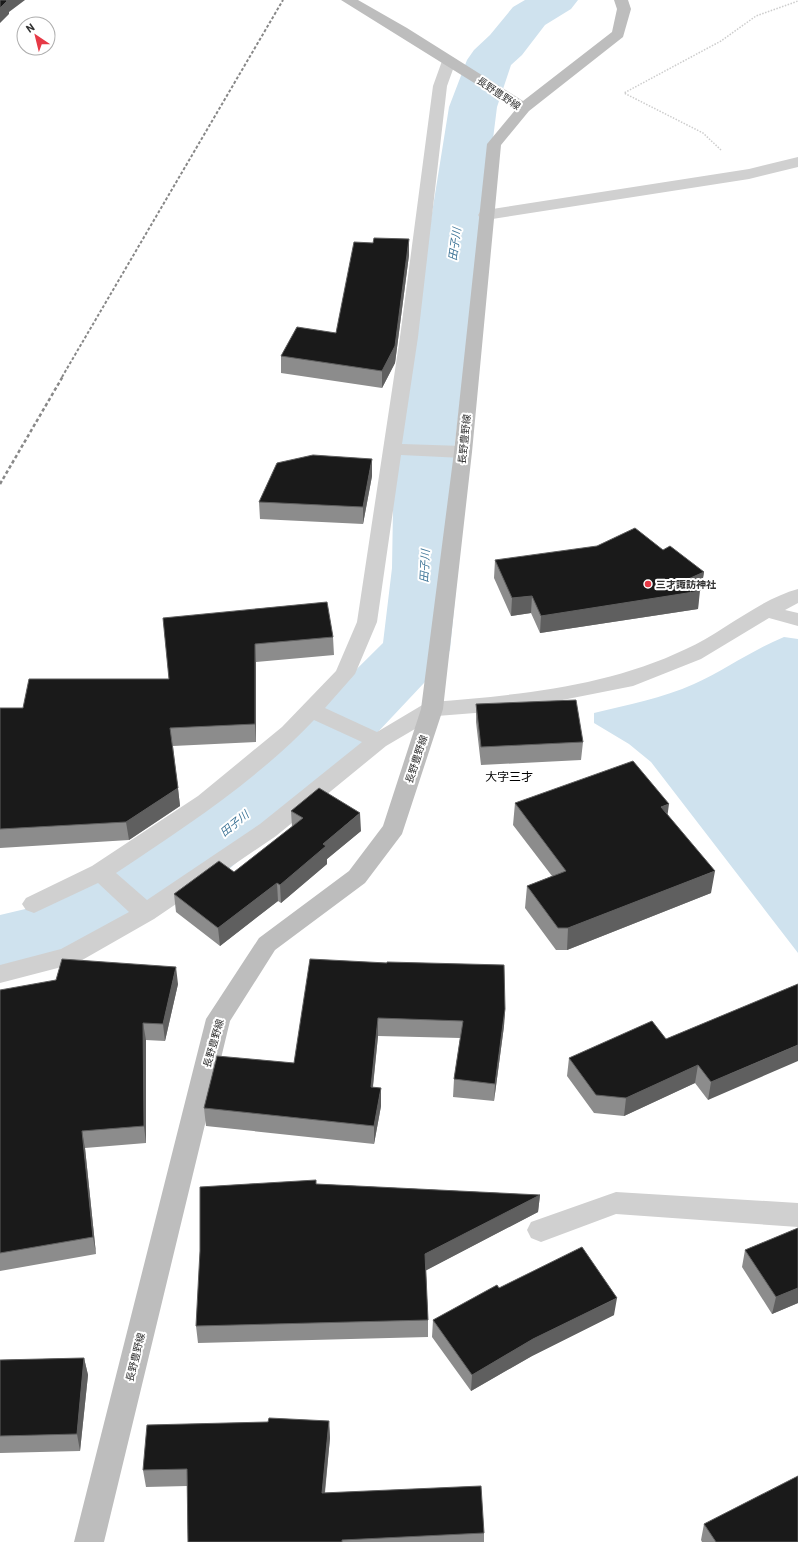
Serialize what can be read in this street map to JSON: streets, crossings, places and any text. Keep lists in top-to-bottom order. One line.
{"streets":{"main road":["長野豊野線"]},"districts":["大字三才"],"water":["田子川"],"places":["三才諏訪神社"],"north":"top left"}
